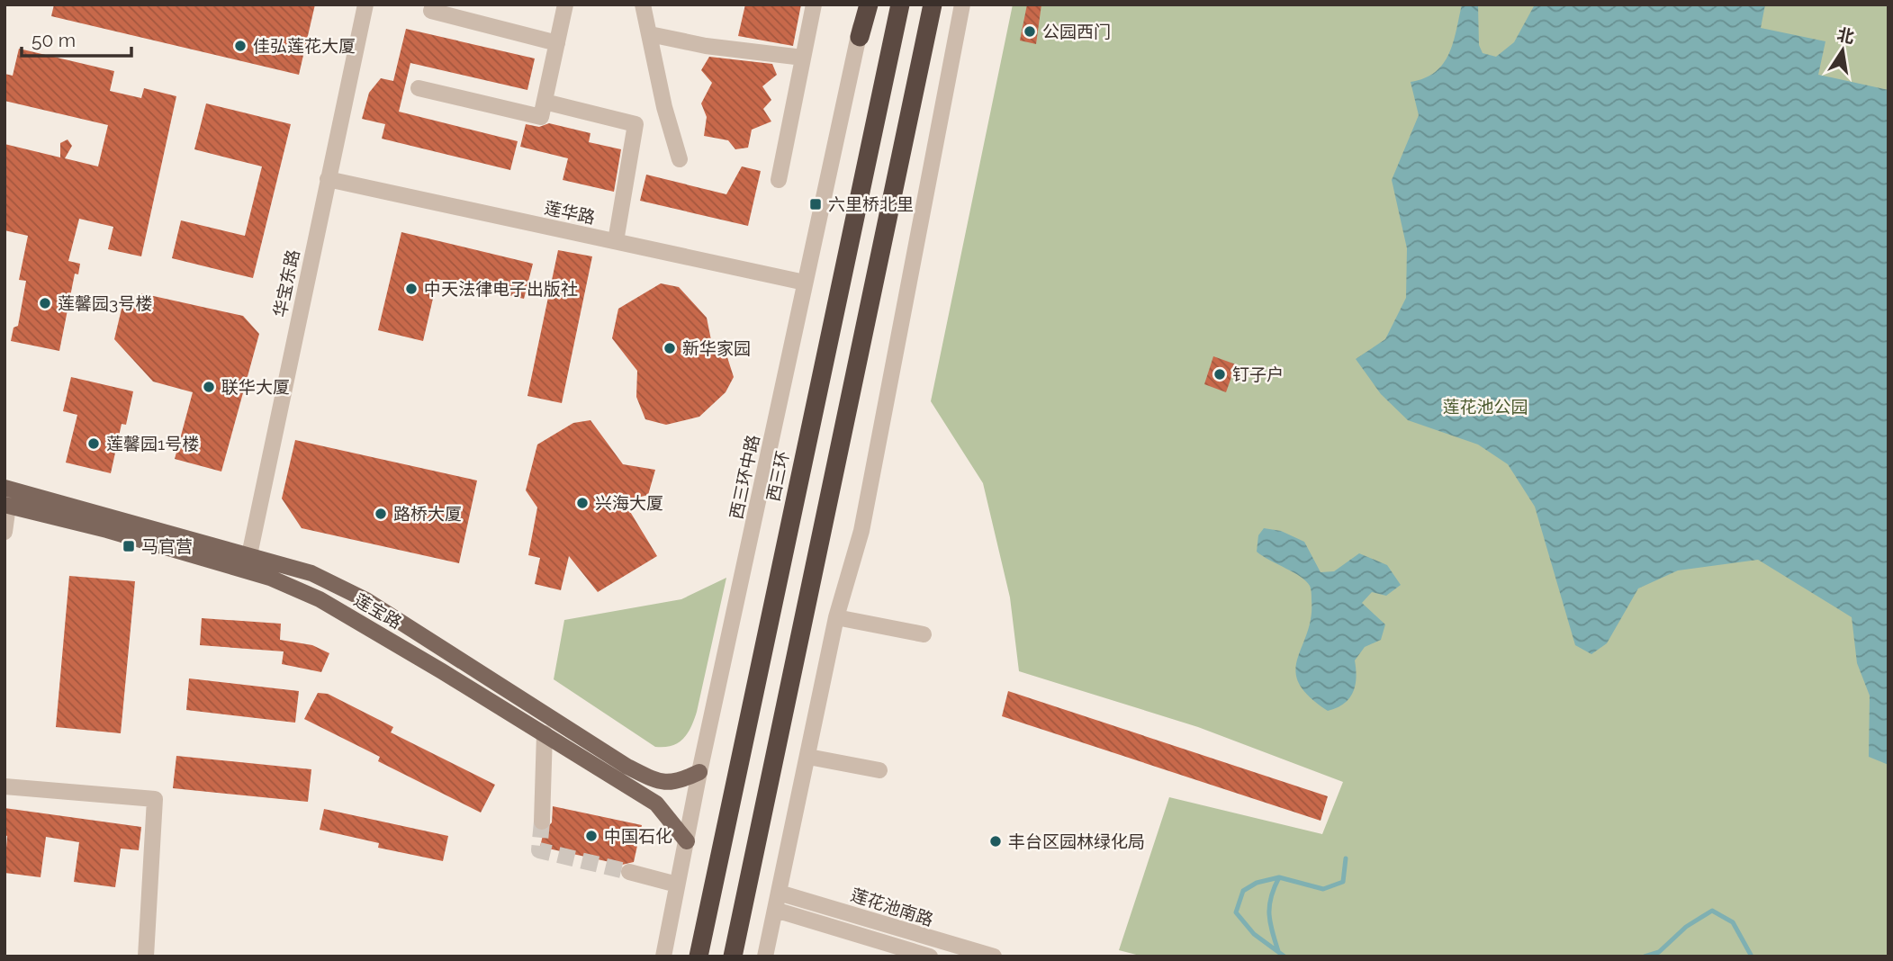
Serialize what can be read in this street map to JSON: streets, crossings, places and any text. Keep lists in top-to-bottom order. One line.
{"streets":{"highway":["西三环"],"main road":["莲宝路"],"street":["莲华路","华宝东路","西三环中路","莲花池南路"]},"crossings":[["莲华路","华宝东路"],["莲华路","西三环中路"],["华宝东路","莲宝路"],["西三环中路","莲宝路"]],"parks":["莲花池公园"],"places":{"other":["公园西门","佳弘莲花大厦","中天法律电子出版社","莲馨园3号楼","新华家园","钉子户","联华大厦","莲馨园1号楼","兴海大厦","路桥大厦","中国石化","丰台区园林绿化局"],"transit":["六里桥北里","马官营"]},"scale_bar":"50 m","north":"top"}
